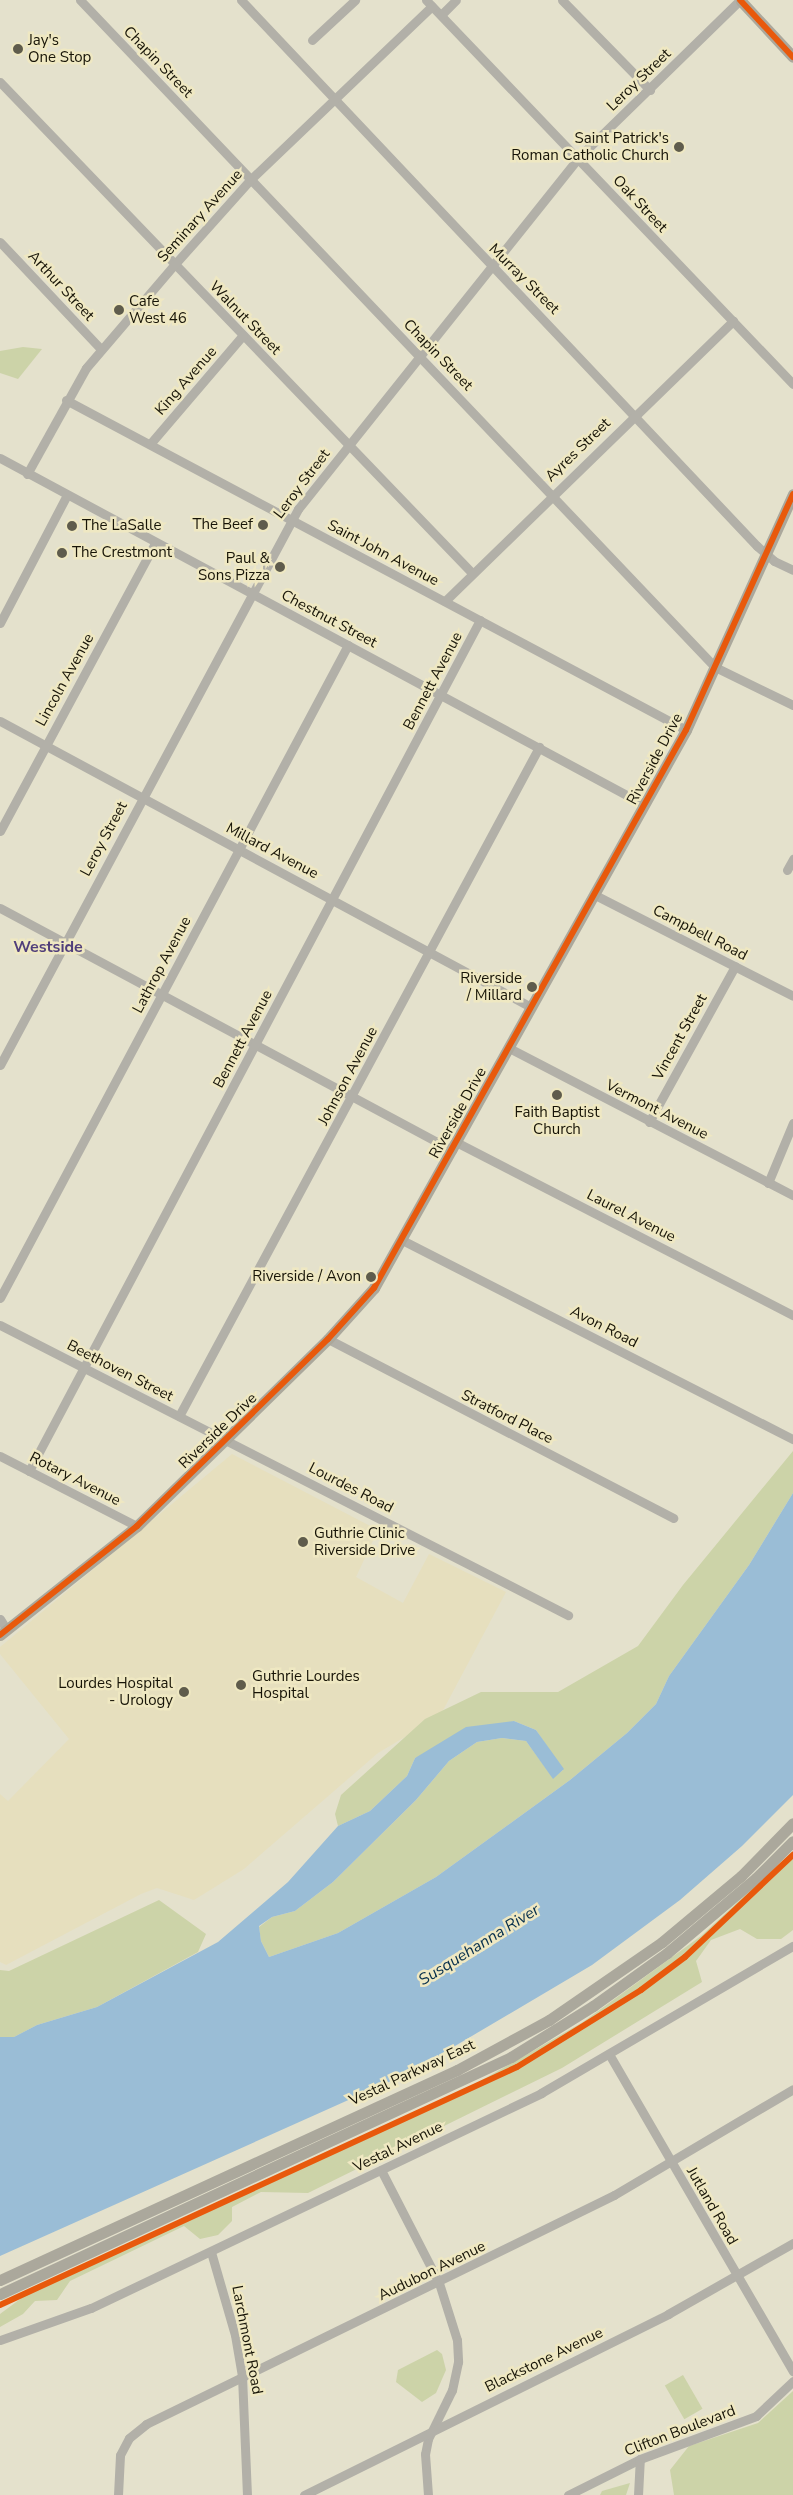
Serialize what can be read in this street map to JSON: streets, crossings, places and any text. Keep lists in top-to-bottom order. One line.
{"streets":{"main road":["Riverside Drive","Vestal Parkway East"],"street":["Chapin Street","Leroy Street","Oak Street","Seminary Avenue","Murray Street","Arthur Street","Walnut Street","King Avenue","Ayres Street","Saint John Avenue","Chestnut Street","Lincoln Avenue","Bennett Avenue","Millard Avenue","Campbell Road","Lathrop Avenue","Vincent Street","Johnson Avenue","Vermont Avenue","Laurel Avenue","Avon Road","Beethoven Street","Stratford Place","Rotary Avenue","Lourdes Road","Vestal Avenue","Jutland Road","Audubon Avenue","Larchmont Road","Blackstone Avenue","Clifton Boulevard"]},"crossings":[["Chapin Street","Leroy Street"],["Chapin Street","Seminary Avenue"],["Chapin Street","Ayres Street"],["Chapin Street","Riverside Drive"],["Leroy Street","Oak Street"],["Leroy Street","Murray Street"],["Leroy Street","Walnut Street"],["Leroy Street","Saint John Avenue"],["Leroy Street","Chestnut Street"],["Leroy Street","Millard Avenue"],["Leroy Street","Laurel Avenue"],["Oak Street","Seminary Avenue"],["Oak Street","Ayres Street"],["Seminary Avenue","Murray Street"],["Seminary Avenue","Arthur Street"],["Seminary Avenue","Walnut Street"],["Seminary Avenue","Saint John Avenue"],["Seminary Avenue","Chestnut Street"],["Murray Street","Ayres Street"],["Murray Street","Riverside Drive"],["Walnut Street","King Avenue"],["Walnut Street","Ayres Street"],["King Avenue","Saint John Avenue"],["Ayres Street","Saint John Avenue"],["Saint John Avenue","Bennett Avenue"],["Saint John Avenue","Riverside Drive"],["Chestnut Street","Lincoln Avenue"],["Chestnut Street","Bennett Avenue"],["Chestnut Street","Riverside Drive"],["Chestnut Street","Lathrop Avenue"],["Chestnut Street","Johnson Avenue"],["Lincoln Avenue","Millard Avenue"],["Bennett Avenue","Millard Avenue"],["Bennett Avenue","Laurel Avenue"],["Bennett Avenue","Beethoven Street"],["Bennett Avenue","Rotary Avenue"],["Riverside Drive","Millard Avenue"],["Riverside Drive","Campbell Road"],["Riverside Drive","Vermont Avenue"],["Riverside Drive","Laurel Avenue"],["Riverside Drive","Avon Road"],["Riverside Drive","Beethoven Street"],["Riverside Drive","Stratford Place"],["Riverside Drive","Rotary Avenue"],["Riverside Drive","Lourdes Road"],["Millard Avenue","Lathrop Avenue"],["Millard Avenue","Johnson Avenue"],["Campbell Road","Vincent Street"],["Lathrop Avenue","Laurel Avenue"],["Vincent Street","Vermont Avenue"],["Johnson Avenue","Laurel Avenue"],["Johnson Avenue","Beethoven Street"],["Beethoven Street","Lourdes Road"],["Vestal Avenue","Jutland Road"],["Vestal Avenue","Larchmont Road"],["Jutland Road","Audubon Avenue"],["Jutland Road","Blackstone Avenue"],["Audubon Avenue","Larchmont Road"]],"districts":["Westside"],"water":["Susquehanna River"],"places":["Jay's One Stop","Saint Patrick's Roman Catholic Church","Cafe West 46","The Beef","The LaSalle","The Crestmont","Paul & Sons Pizza","Riverside / Millard","Faith Baptist Church","Riverside / Avon","Guthrie Clinic Riverside Drive","Guthrie Lourdes Hospital","Lourdes Hospital - Urology"]}
